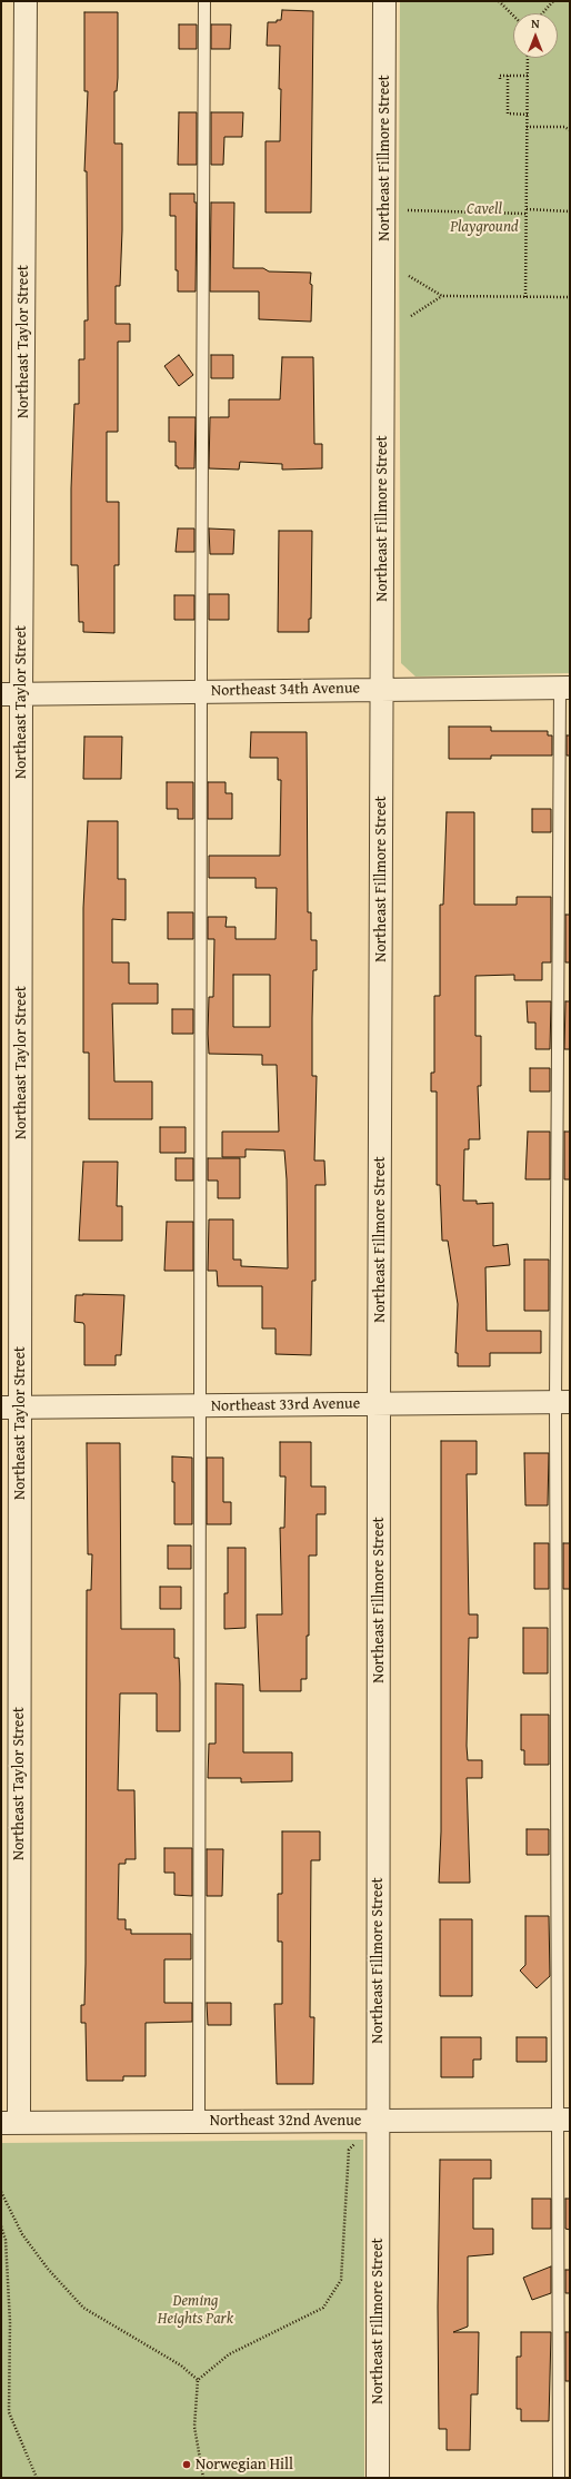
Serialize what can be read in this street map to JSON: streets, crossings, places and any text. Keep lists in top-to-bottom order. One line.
{"streets":{"street":["Northeast Fillmore Street","Northeast Taylor Street","Northeast 34th Avenue","Northeast 33rd Avenue","Northeast 32nd Avenue"]},"crossings":[["Northeast Fillmore Street","Northeast 34th Avenue"],["Northeast Fillmore Street","Northeast 33rd Avenue"],["Northeast Fillmore Street","Northeast 32nd Avenue"],["Northeast Taylor Street","Northeast 34th Avenue"],["Northeast Taylor Street","Northeast 33rd Avenue"],["Northeast Taylor Street","Northeast 32nd Avenue"]],"parks":["Cavell Playground","Deming Heights Park"],"places":["Norwegian Hill"],"north":"top"}
